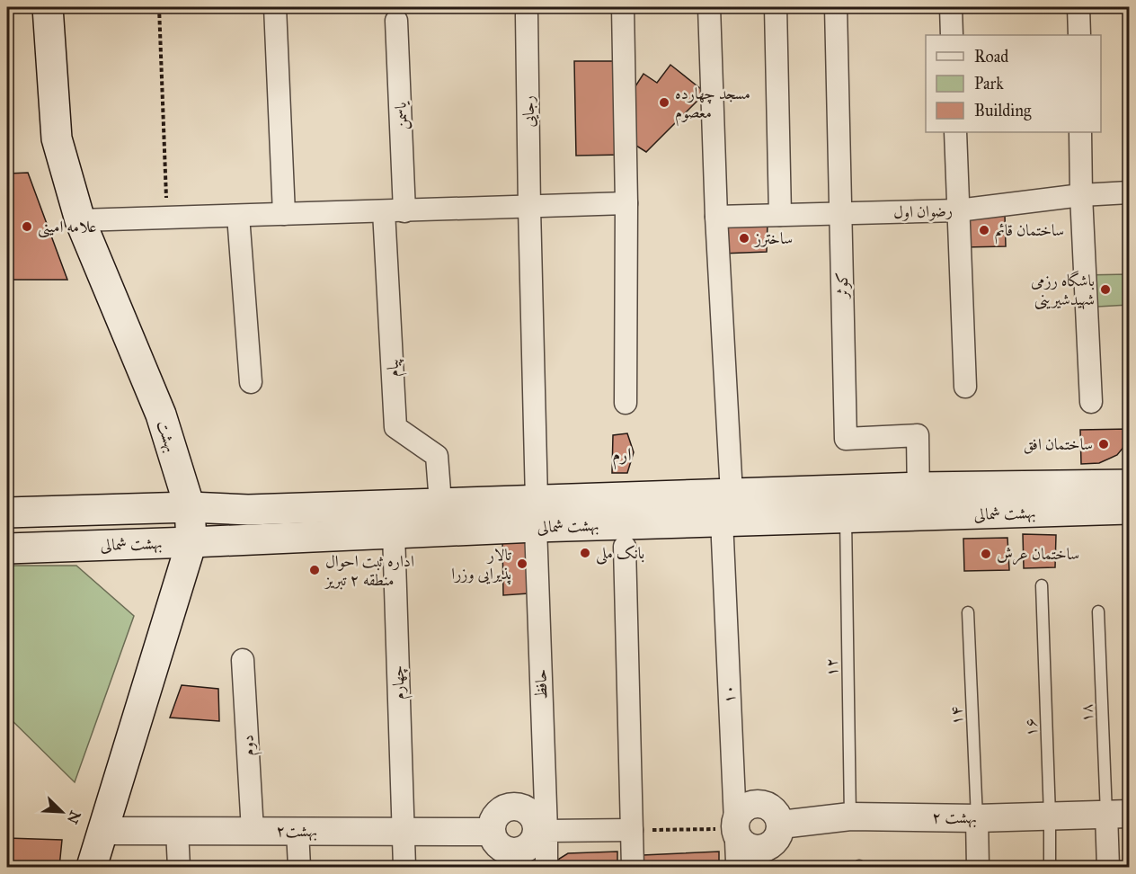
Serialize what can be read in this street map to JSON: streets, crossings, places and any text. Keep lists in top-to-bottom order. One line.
{"streets":{"main road":["بهشت","بهشت شمالی"],"street":["رجایی","یاسمن","رضوان اول","کوثر","پیام","چهارم","حافظ","۱۰","دوم","بهشت ۲","بهشت۲"],"lane":["۱۲","۱۸","۱۴","۱۶"]},"crossings":[["رجایی","بهشت شمالی"],["رجایی","حافظ"],["یاسمن","پیام"],["رضوان اول","کوثر"],["رضوان اول","۱۰"],["کوثر","بهشت شمالی"],["پیام","بهشت شمالی"],["بهشت","بهشت شمالی"],["بهشت","بهشت۲"],["بهشت شمالی","۱۲"],["بهشت شمالی","چهارم"],["بهشت شمالی","حافظ"],["بهشت شمالی","۱۰"],["۱۲","بهشت ۲"],["چهارم","بهشت۲"],["حافظ","بهشت۲"],["۱۰","بهشت ۲"],["۱۸","بهشت ۲"],["۱۴","بهشت ۲"],["۱۶","بهشت ۲"],["دوم","بهشت۲"]],"districts":["ارم"],"places":["مسجد چهارده معصوم","علامه امینی","ساختمان قائم","ساخترز","باشگاه رزمی شهیدشیرینی","ساختمان افق","بانک ملی","ساختمان عرش","تالار پذیرایی وزرا","اداره ثبت احوال منطقه ۲ تبریز"],"legend":["Road","Park","Building"],"north":"bottom right"}
